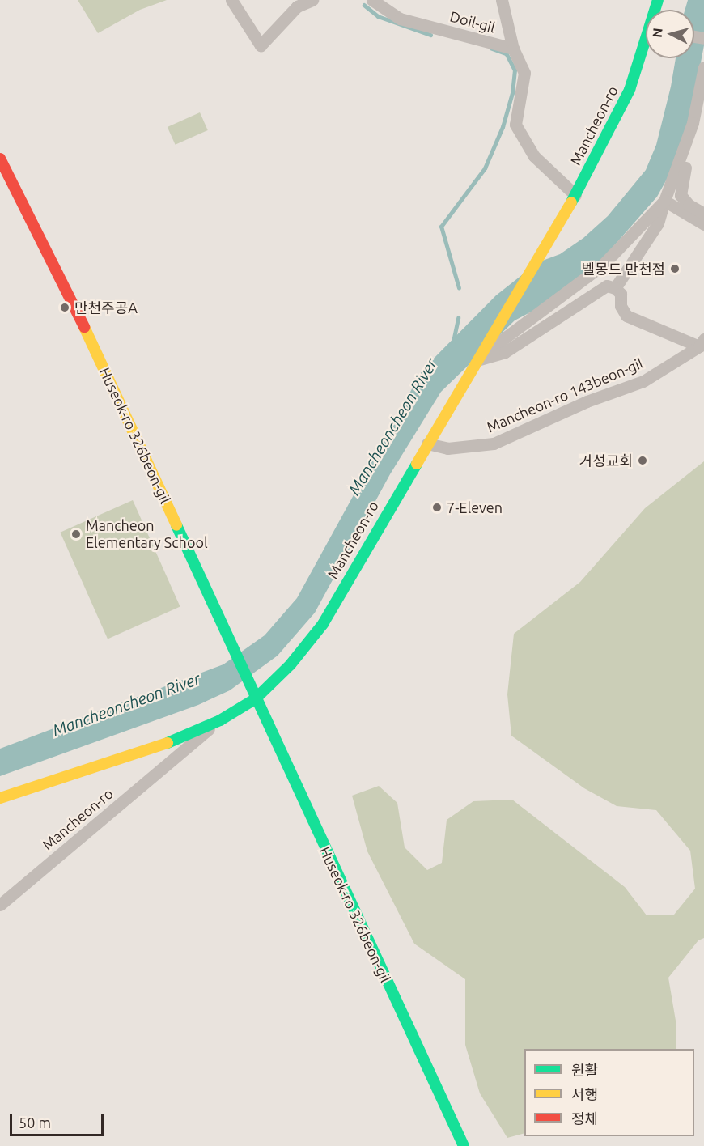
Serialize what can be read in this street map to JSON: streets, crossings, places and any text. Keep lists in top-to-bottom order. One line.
{"streets":{"street":["Doil-gil","Mancheon-ro","Mancheon-ro 143beon-gil","Huseok-ro 326beon-gil"]},"crossings":[["Mancheon-ro","Mancheon-ro 143beon-gil"],["Mancheon-ro","Huseok-ro 326beon-gil"]],"water":["Mancheoncheon River"],"places":["벨몽드 만천점","만천주공A","거성교회","7-Eleven","Mancheon Elementary School"],"legend":["원활","서행","정체"],"scale_bar":"50 m","north":"left"}
